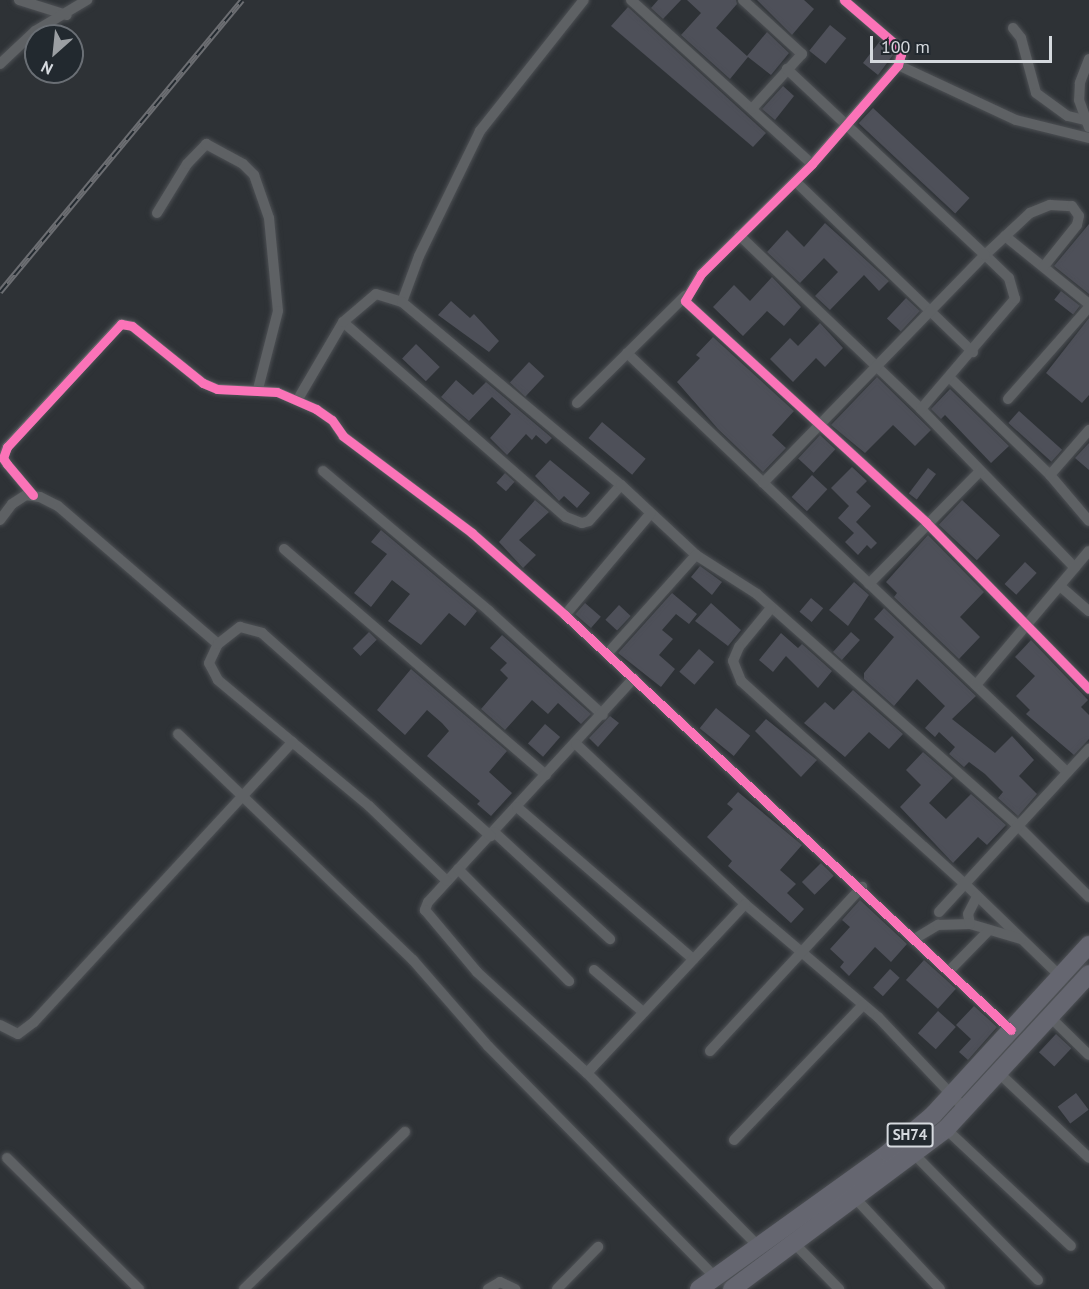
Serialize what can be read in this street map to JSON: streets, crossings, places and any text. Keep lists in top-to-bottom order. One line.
{"streets":{"main road":["SH74"]},"scale_bar":"100 m","north":"bottom left"}
